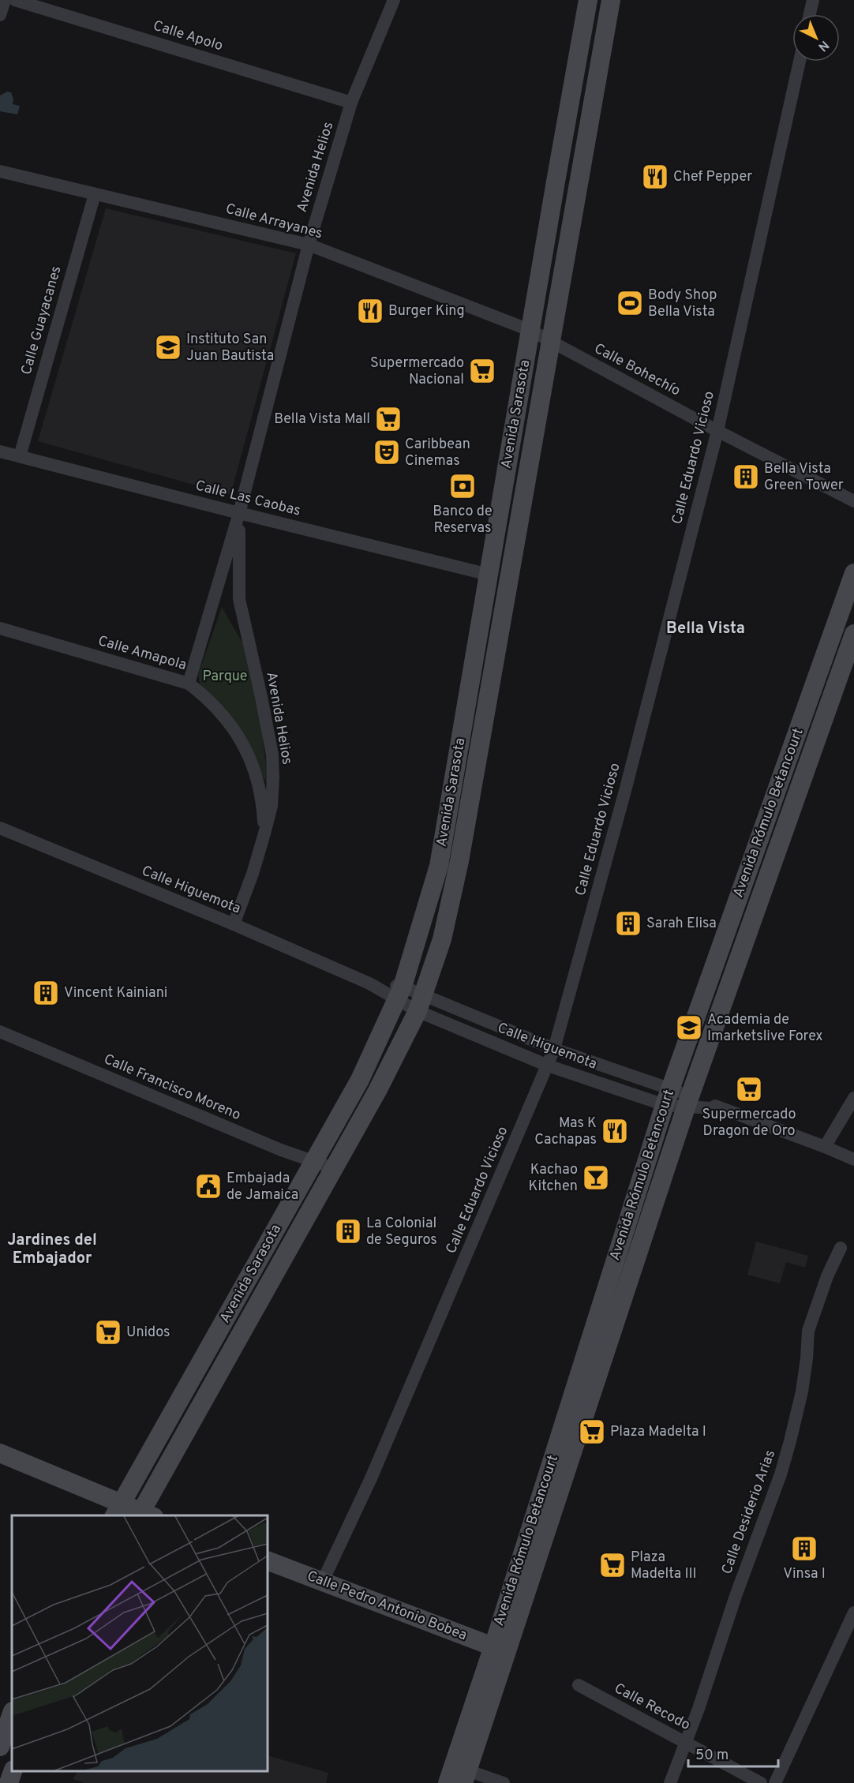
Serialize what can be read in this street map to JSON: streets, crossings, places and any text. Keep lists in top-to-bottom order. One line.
{"streets":{"main road":["Avenida Sarasota","Avenida Rómulo Betancourt","Calle Pedro Antonio Bobea"],"street":["Calle Apolo","Avenida Helios","Calle Arrayanes","Calle Guayacanes","Calle Bohechío","Calle Eduardo Vicioso","Calle Las Caobas","Calle Amapola","Calle Higuemota","Calle Francisco Moreno","Calle Desiderio Arias","Calle Recodo"]},"crossings":[["Calle Apolo","Avenida Helios"],["Avenida Helios","Calle Arrayanes"],["Avenida Helios","Calle Las Caobas"],["Avenida Helios","Calle Amapola"],["Avenida Helios","Calle Higuemota"],["Calle Arrayanes","Calle Guayacanes"],["Calle Arrayanes","Calle Bohechío"],["Calle Arrayanes","Avenida Sarasota"],["Calle Guayacanes","Calle Las Caobas"],["Calle Bohechío","Avenida Sarasota"],["Calle Bohechío","Calle Eduardo Vicioso"],["Avenida Sarasota","Calle Las Caobas"],["Avenida Sarasota","Calle Higuemota"],["Avenida Sarasota","Calle Francisco Moreno"],["Calle Eduardo Vicioso","Calle Higuemota"],["Calle Eduardo Vicioso","Calle Pedro Antonio Bobea"],["Avenida Rómulo Betancourt","Calle Higuemota"],["Avenida Rómulo Betancourt","Calle Pedro Antonio Bobea"],["Calle Desiderio Arias","Calle Recodo"]],"districts":["Bella Vista","Jardines del Embajador"],"parks":["Parque"],"places":{"restaurant":["Chef Pepper","Burger King","Mas K Cachapas"],"sports":["Body Shop Bella Vista"],"school or university":["Instituto San Juan Bautista","Academia de Imarketslive Forex"],"supermarket":["Supermercado Nacional","Bella Vista Mall","Supermercado Dragon de Oro","Unidos","Plaza Madelta I","Plaza Madelta III"],"theatre":["Caribbean Cinemas"],"building":["Bella Vista Green Tower","Sarah Elisa","Vincent Kainiani","La Colonial de Seguros","Vinsa I"],"bank":["Banco de Reservas"],"bar":["Kachao Kitchen"],"public building":["Embajada de Jamaica"]},"scale_bar":"50 m","north":"bottom right"}
